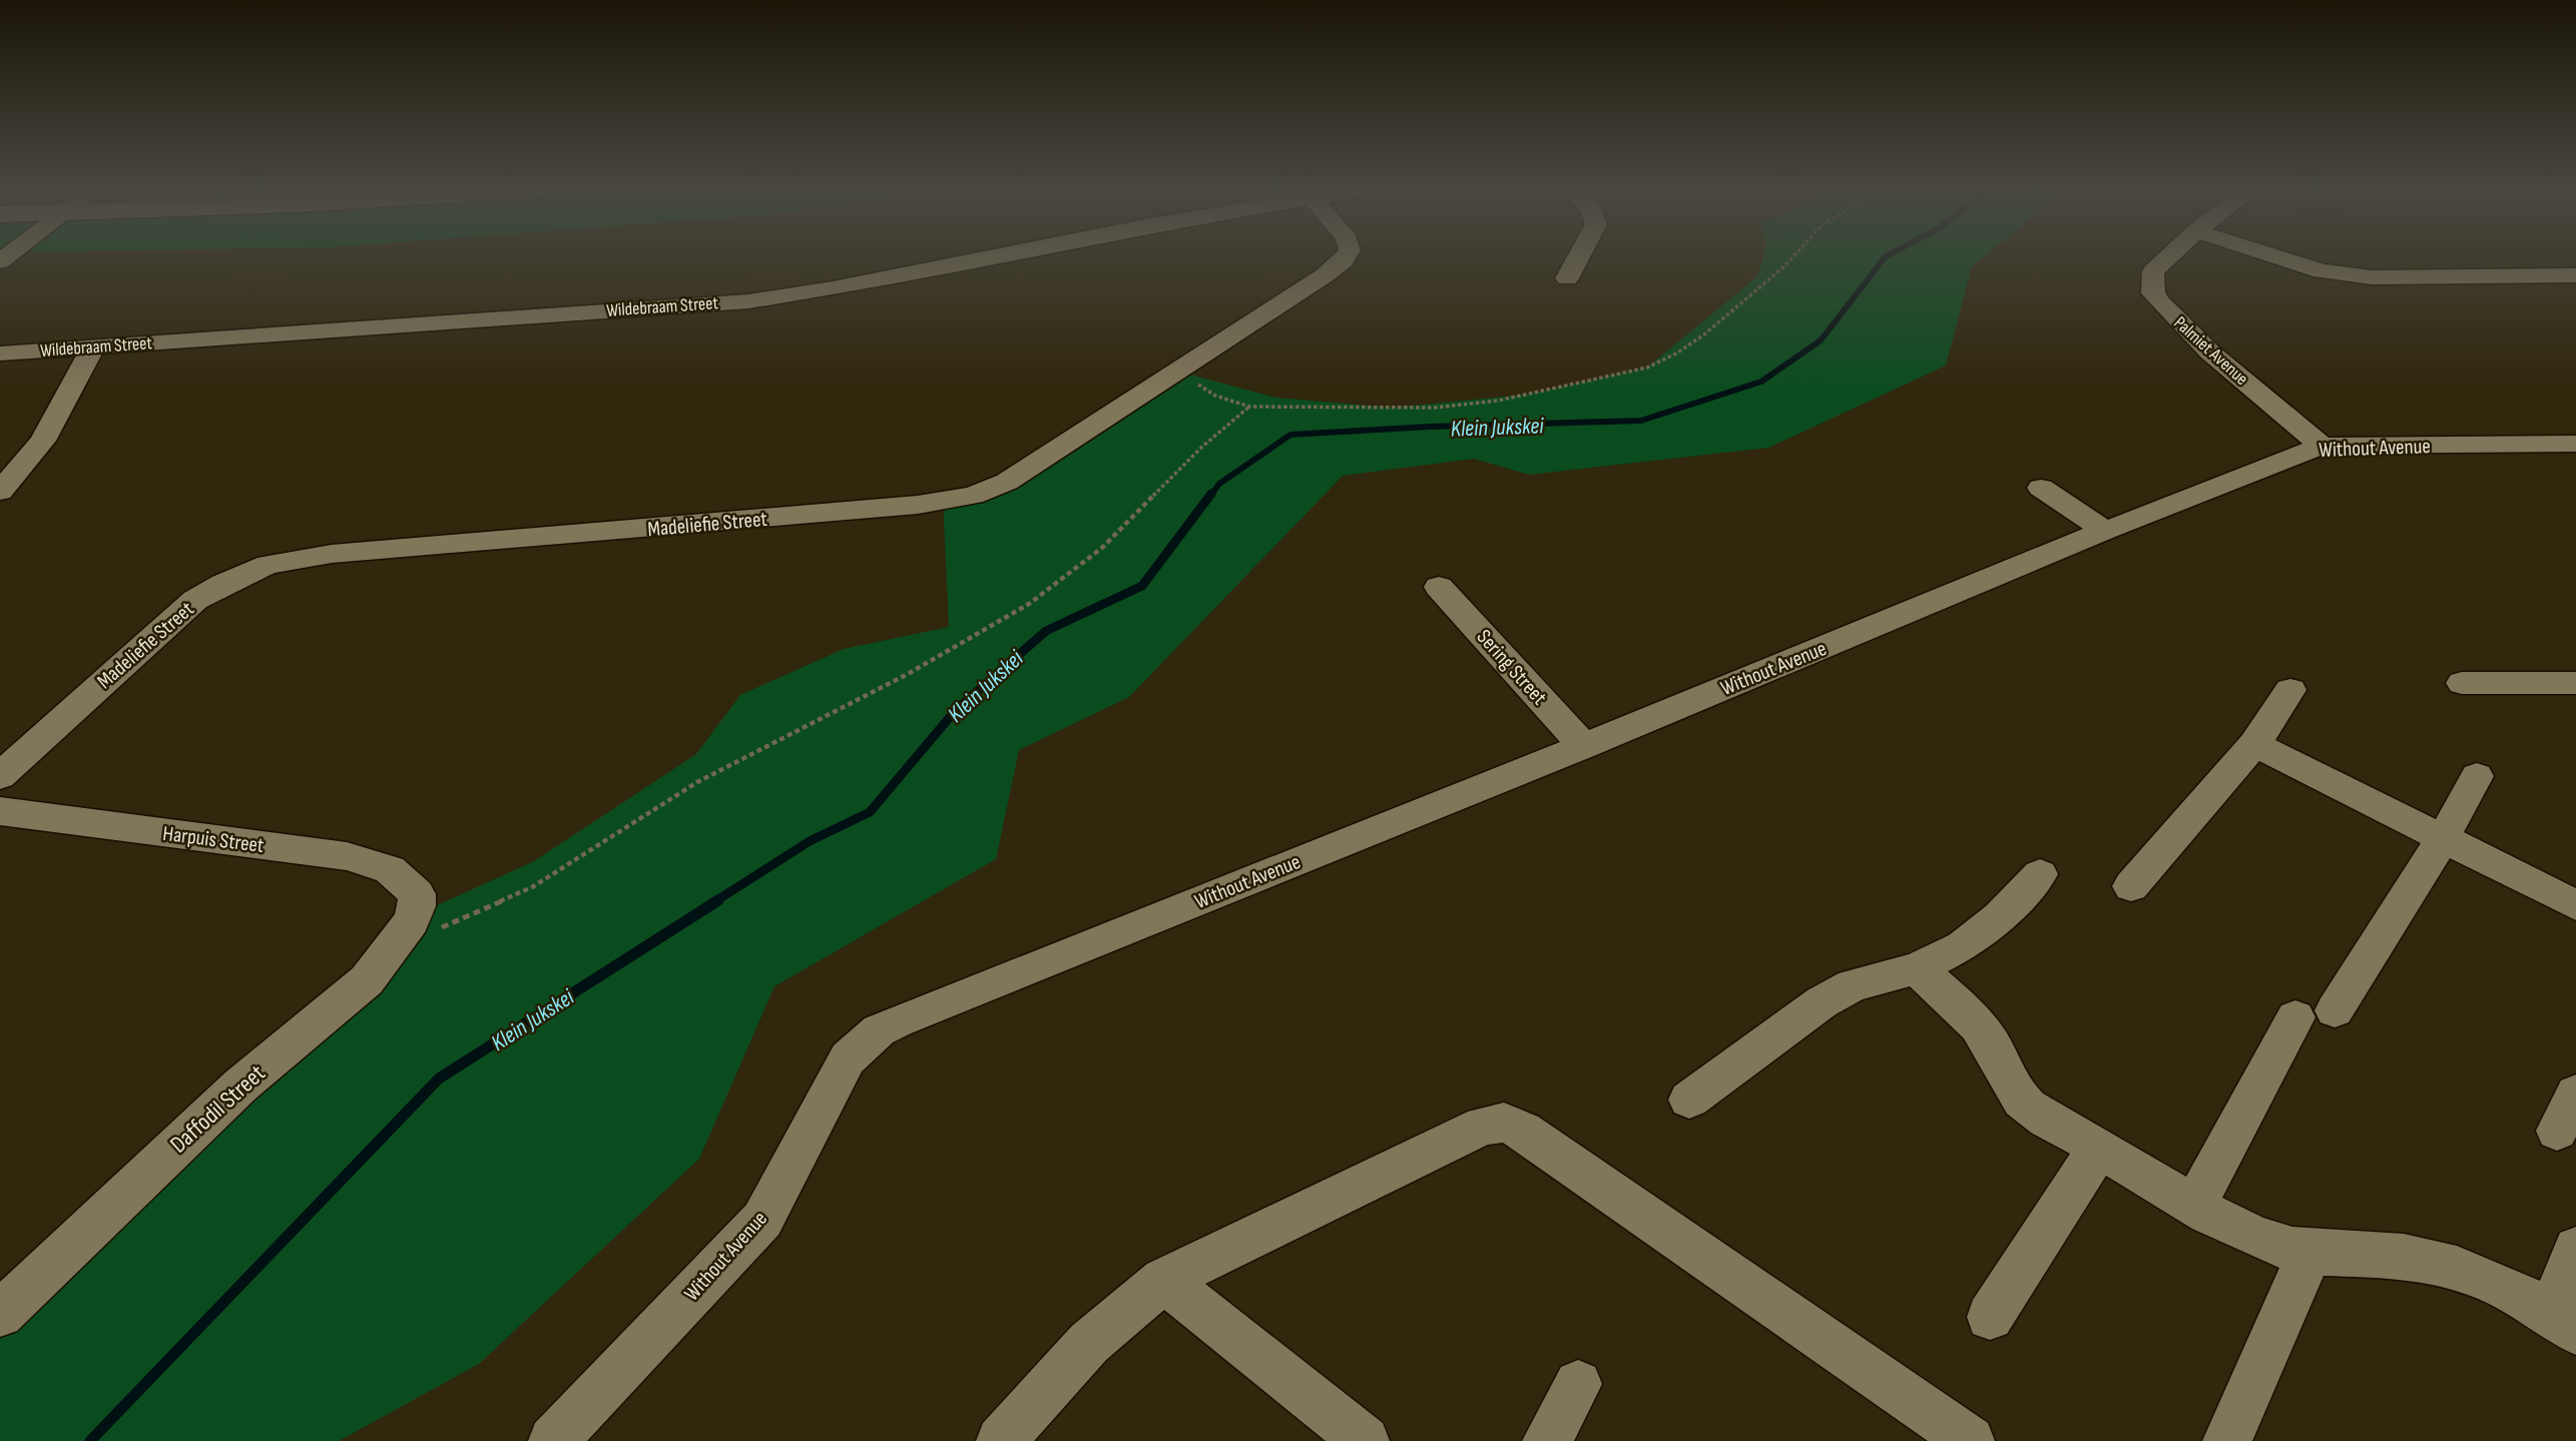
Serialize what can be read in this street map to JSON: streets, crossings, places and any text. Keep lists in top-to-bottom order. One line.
{"streets":{"street":["Wildebraam Street","Palmiet Avenue","Without Avenue","Madeliefie Street","Sering Street","Harpuis Street","Daffodil Street"]},"crossings":[["Palmiet Avenue","Without Avenue"],["Without Avenue","Sering Street"],["Harpuis Street","Daffodil Street"]],"water":["Klein Jukskei"]}
